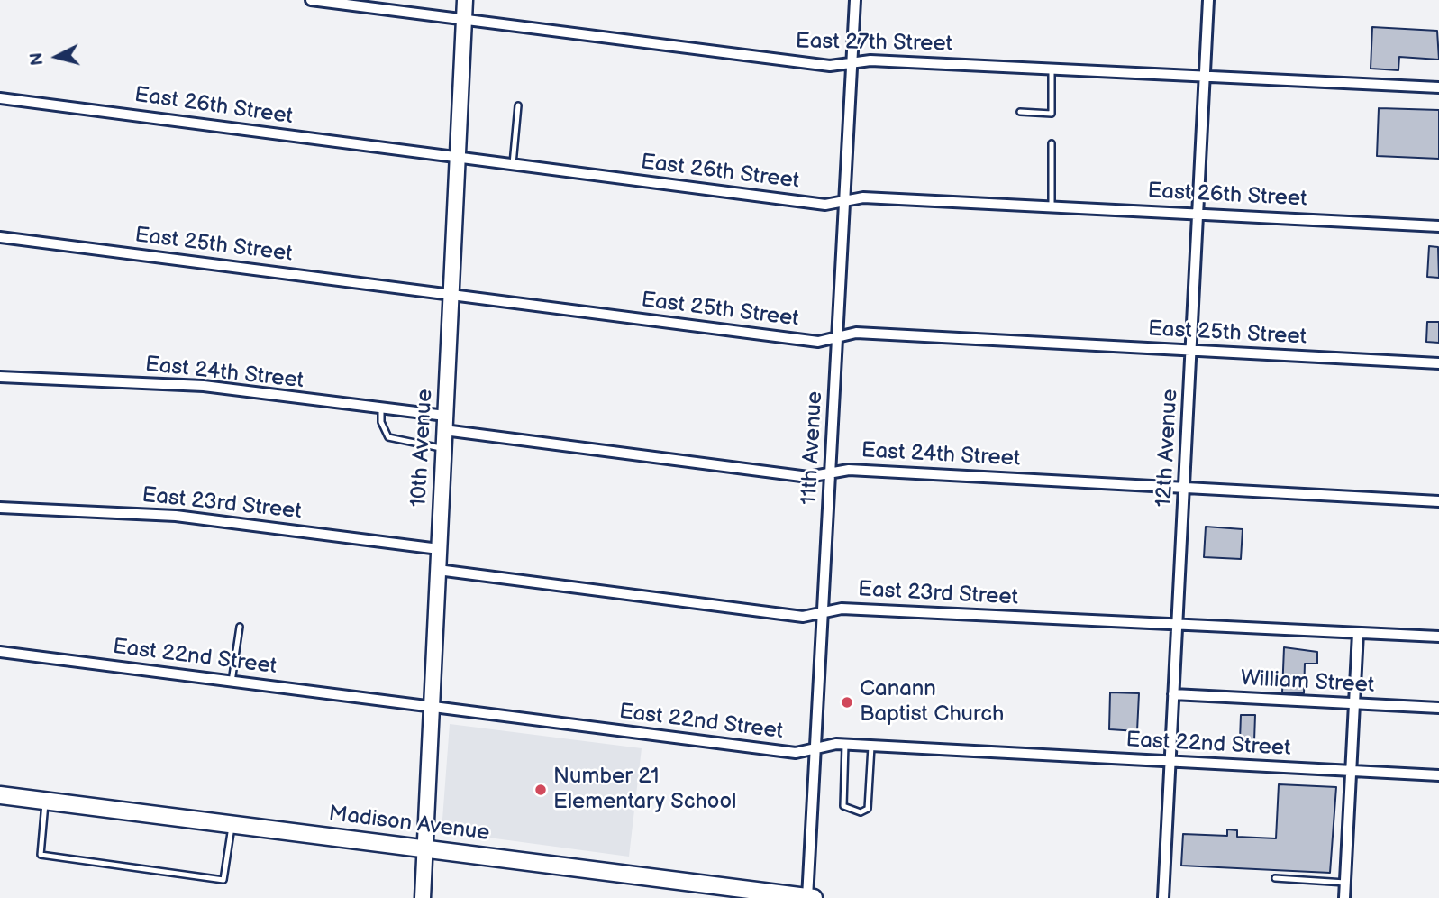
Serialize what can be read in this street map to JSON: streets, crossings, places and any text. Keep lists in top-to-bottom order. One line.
{"streets":{"main road":["10th Avenue","Madison Avenue"],"street":["East 27th Street","East 26th Street","East 25th Street","East 24th Street","11th Avenue","12th Avenue","East 23rd Street","East 22nd Street","William Street"]},"crossings":[["East 27th Street","10th Avenue"],["East 27th Street","11th Avenue"],["East 27th Street","12th Avenue"],["East 26th Street","10th Avenue"],["East 26th Street","11th Avenue"],["East 26th Street","12th Avenue"],["East 25th Street","10th Avenue"],["East 25th Street","11th Avenue"],["East 25th Street","12th Avenue"],["East 24th Street","10th Avenue"],["East 24th Street","11th Avenue"],["East 24th Street","12th Avenue"],["10th Avenue","East 23rd Street"],["10th Avenue","East 22nd Street"],["10th Avenue","Madison Avenue"],["11th Avenue","East 23rd Street"],["11th Avenue","East 22nd Street"],["11th Avenue","Madison Avenue"],["12th Avenue","East 23rd Street"],["12th Avenue","East 22nd Street"],["12th Avenue","William Street"]],"places":["Canann Baptist Church","Number 21 Elementary School"],"north":"left"}
